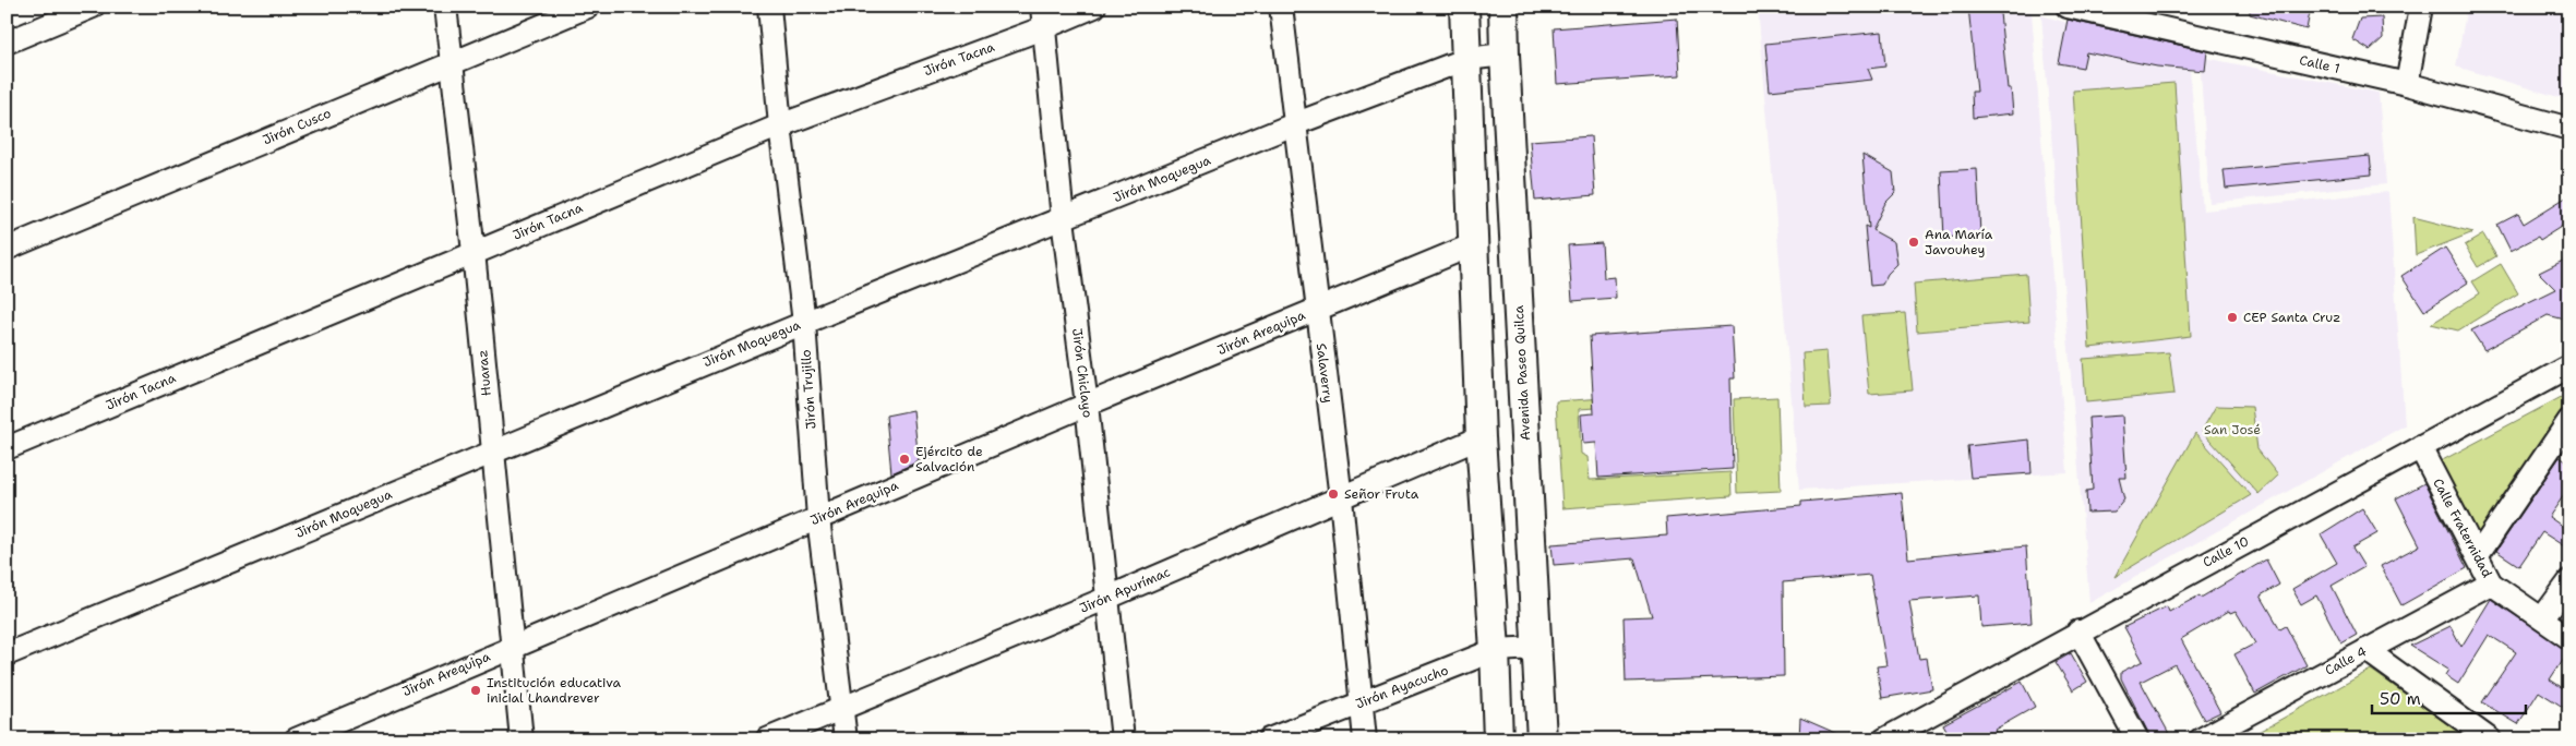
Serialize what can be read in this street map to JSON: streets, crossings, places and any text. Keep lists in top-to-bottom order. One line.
{"streets":{"main road":["Avenida Paseo Quilca"],"street":["Jirón Tacna","Calle 1","Jirón Cusco","Jirón Moquegua","Jirón Arequipa","Huaraz","Jirón Chiclayo","Salaverry","Jirón Trujillo","Calle Fraternidad","Calle 10","Jirón Apurímac","Calle 4","Jirón Ayacucho"]},"crossings":[["Jirón Tacna","Huaraz"],["Jirón Tacna","Jirón Chiclayo"],["Jirón Tacna","Jirón Trujillo"],["Jirón Cusco","Huaraz"],["Jirón Moquegua","Huaraz"],["Jirón Moquegua","Jirón Chiclayo"],["Jirón Moquegua","Salaverry"],["Jirón Moquegua","Avenida Paseo Quilca"],["Jirón Moquegua","Jirón Trujillo"],["Jirón Arequipa","Huaraz"],["Jirón Arequipa","Jirón Chiclayo"],["Jirón Arequipa","Salaverry"],["Jirón Arequipa","Jirón Trujillo"],["Jirón Chiclayo","Jirón Apurímac"],["Salaverry","Jirón Apurímac"],["Salaverry","Jirón Ayacucho"],["Avenida Paseo Quilca","Jirón Ayacucho"],["Jirón Trujillo","Jirón Apurímac"],["Calle Fraternidad","Calle 10"],["Calle Fraternidad","Calle 4"]],"parks":["San José"],"places":["Ana María Javouhey","CEP Santa Cruz","Ejército de Salvación","Señor Fruta","Institución educativa inicial Lhandrever"],"scale_bar":"50 m"}
